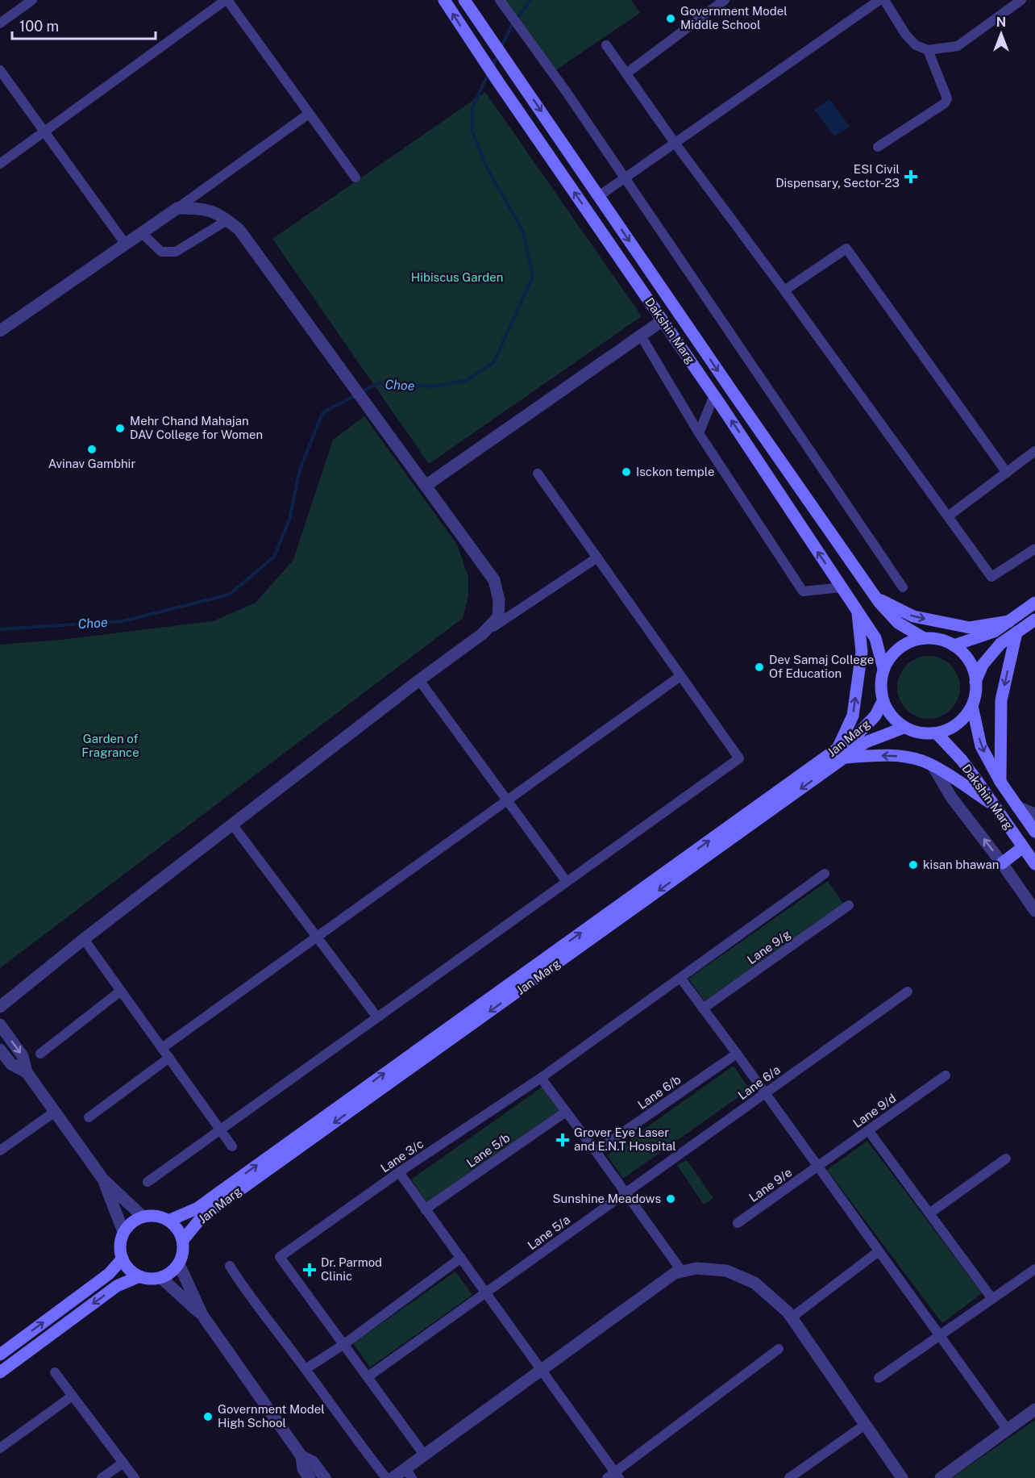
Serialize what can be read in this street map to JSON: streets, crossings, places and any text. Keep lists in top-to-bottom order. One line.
{"streets":{"main road":["Dakshin Marg","Jan Marg"],"street":["Lane 9/g","Lane 6/a","Lane 6/b","Lane 9/d","Lane 5/b","Lane 3/c","Lane 9/e","Lane 5/a"]},"crossings":[["Dakshin Marg","Jan Marg"],["Lane 6/a","Lane 5/a"],["Lane 9/d","Lane 9/e"]],"water":["Choe"],"parks":["Hibiscus Garden","Garden of Fragrance"],"places":{"other":["Government Model Middle School","Mehr Chand Mahajan DAV College for Women","Avinav Gambhir","Isckon temple","Dev Samaj College Of Education","kisan bhawan","Sunshine Meadows","Government Model High School"],"health":["ESI Civil Dispensary, Sector-23","Grover Eye Laser and E.N.T Hospital","Dr. Parmod Clinic"]},"scale_bar":"100 m","north":"top"}
